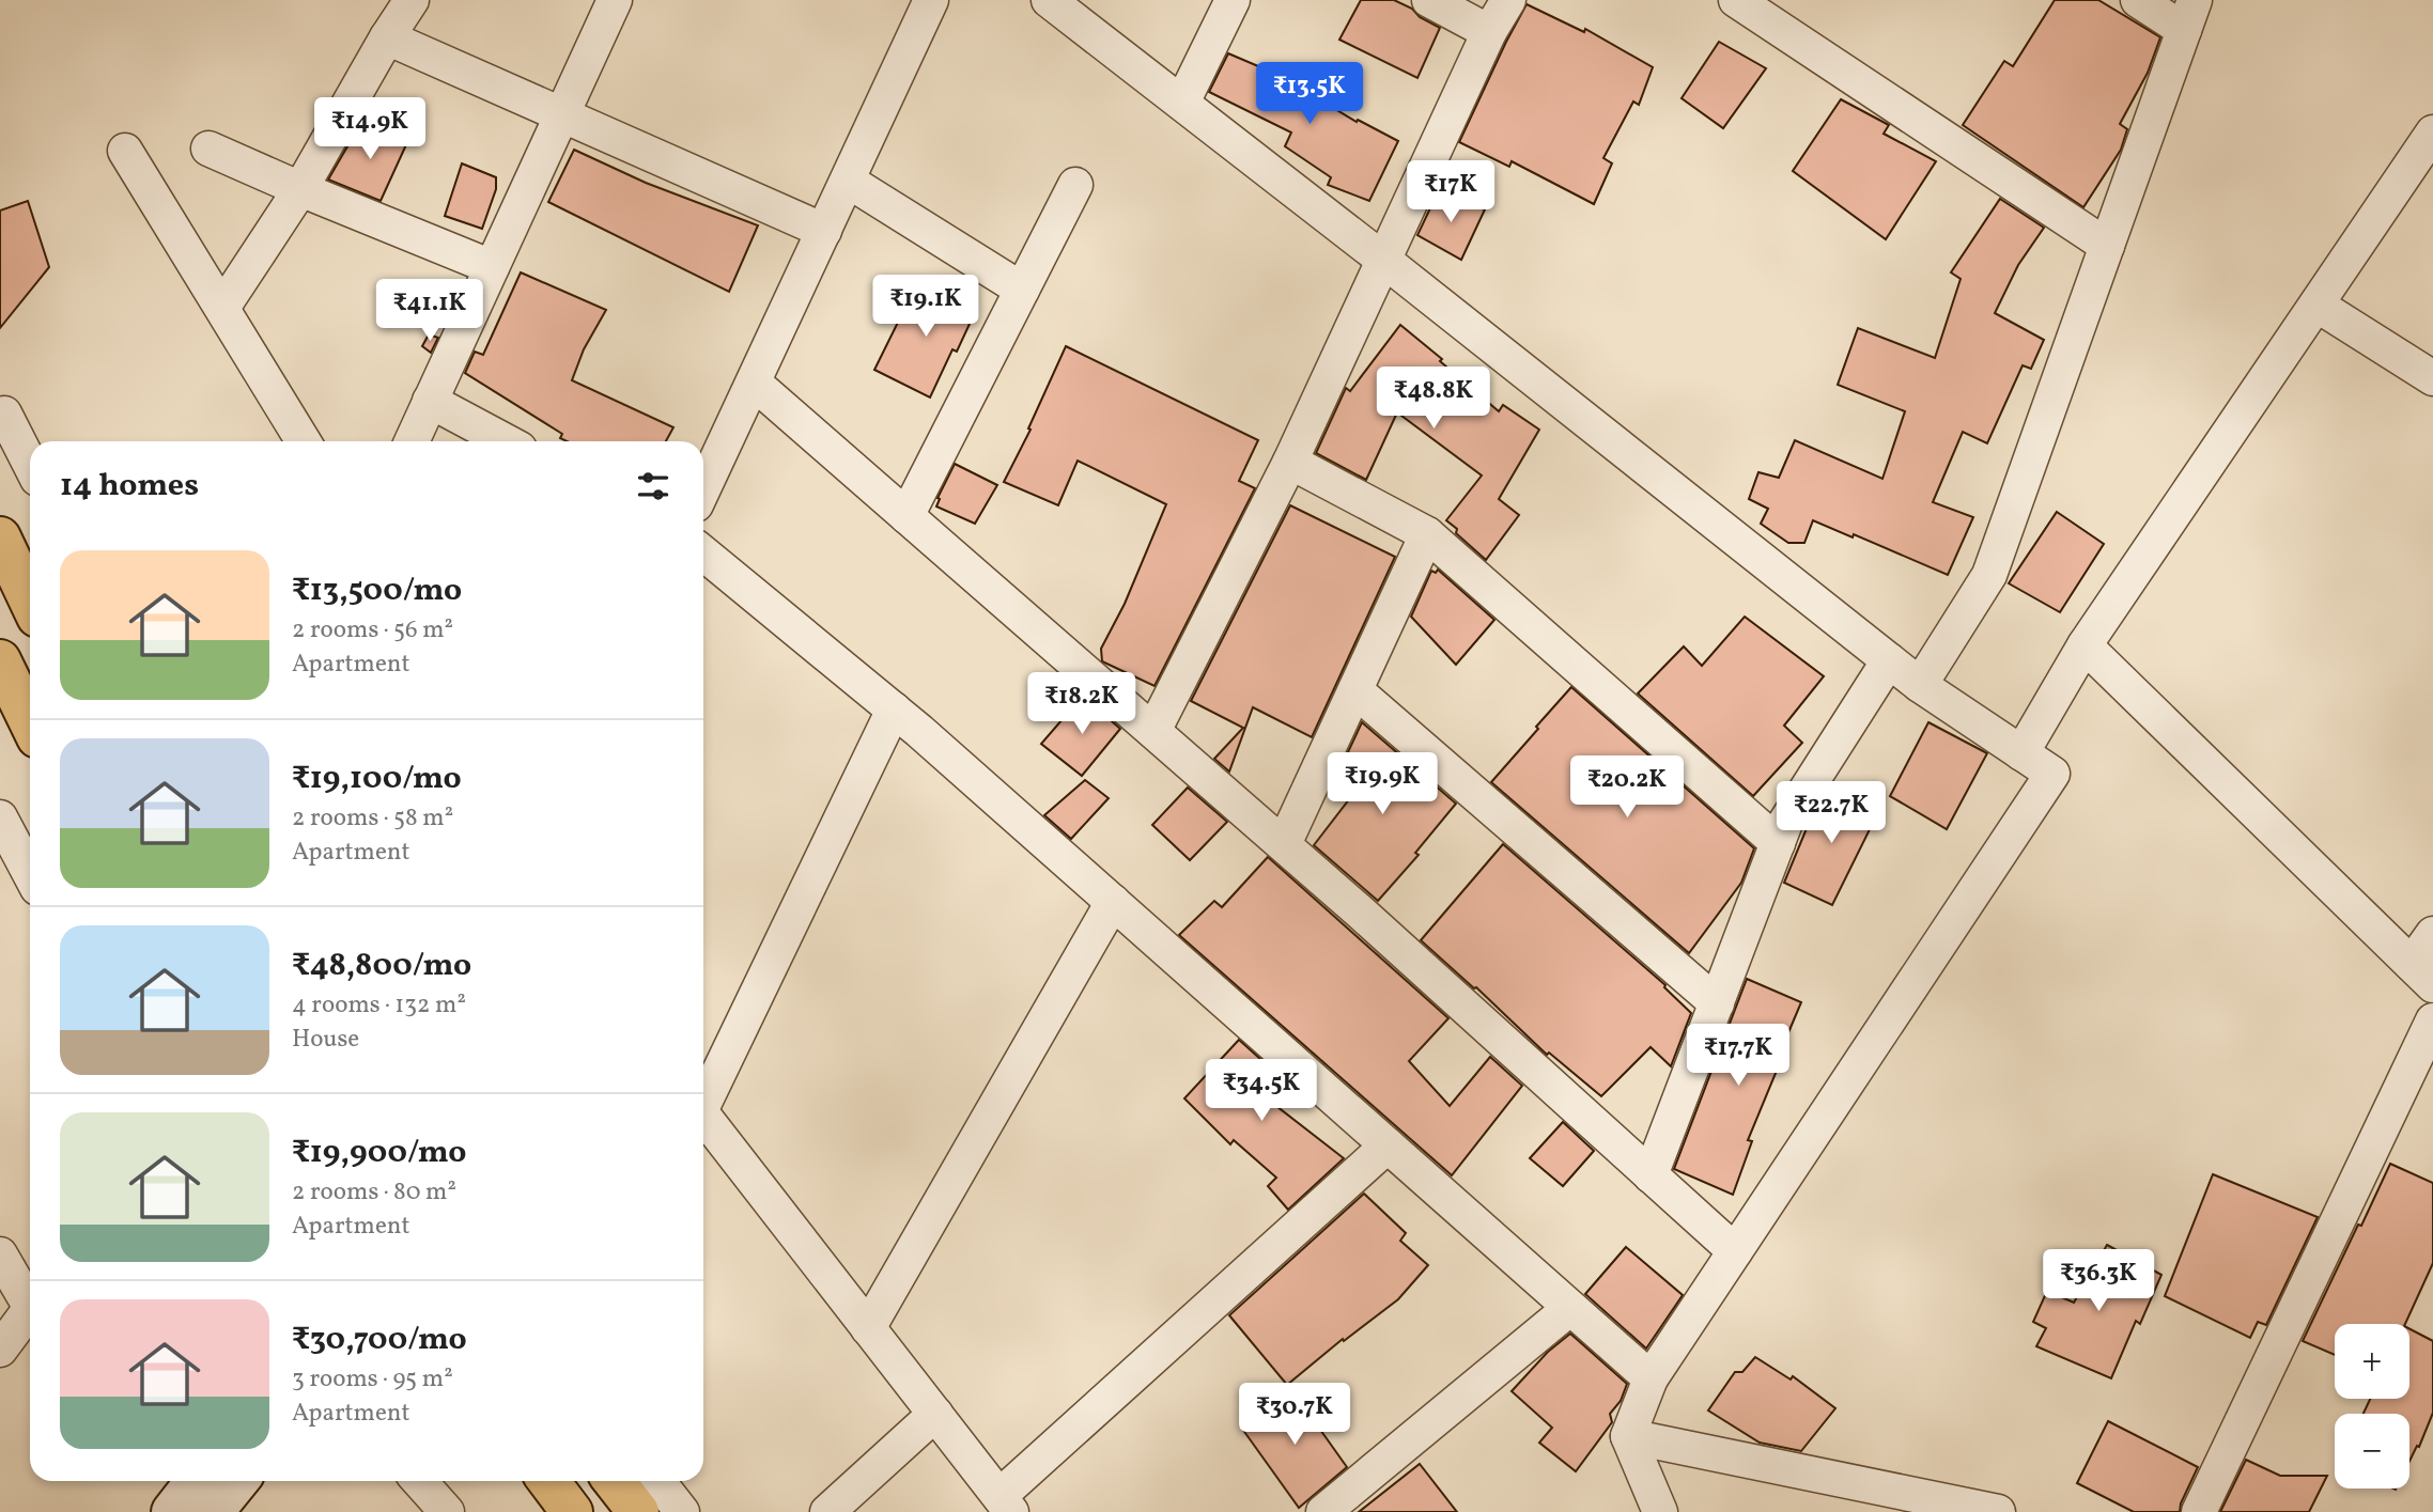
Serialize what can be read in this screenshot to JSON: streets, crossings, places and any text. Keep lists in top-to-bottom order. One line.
{"page":{"price":["₹13.5K","₹14.9K","₹17K","₹19.1K","₹41.1K","₹48.8K","₹18.2K","₹19.9K","₹20.2K","₹22.7K","₹17.7K","₹34.5K","₹36.3K","₹30.7K"],"heading":"14 homes","list":[{"name":"₹13,500/mo","note":"2 rooms · 56 m² · Apartment"},{"name":"₹19,100/mo","note":"2 rooms · 58 m² · Apartment"},{"name":"₹48,800/mo","note":"4 rooms · 132 m² · House"},{"name":"₹19,900/mo","note":"2 rooms · 80 m² · Apartment"},{"name":"₹30,700/mo","note":"3 rooms · 95 m² · Apartment"}],"map_buttons":["+","−"]}}
